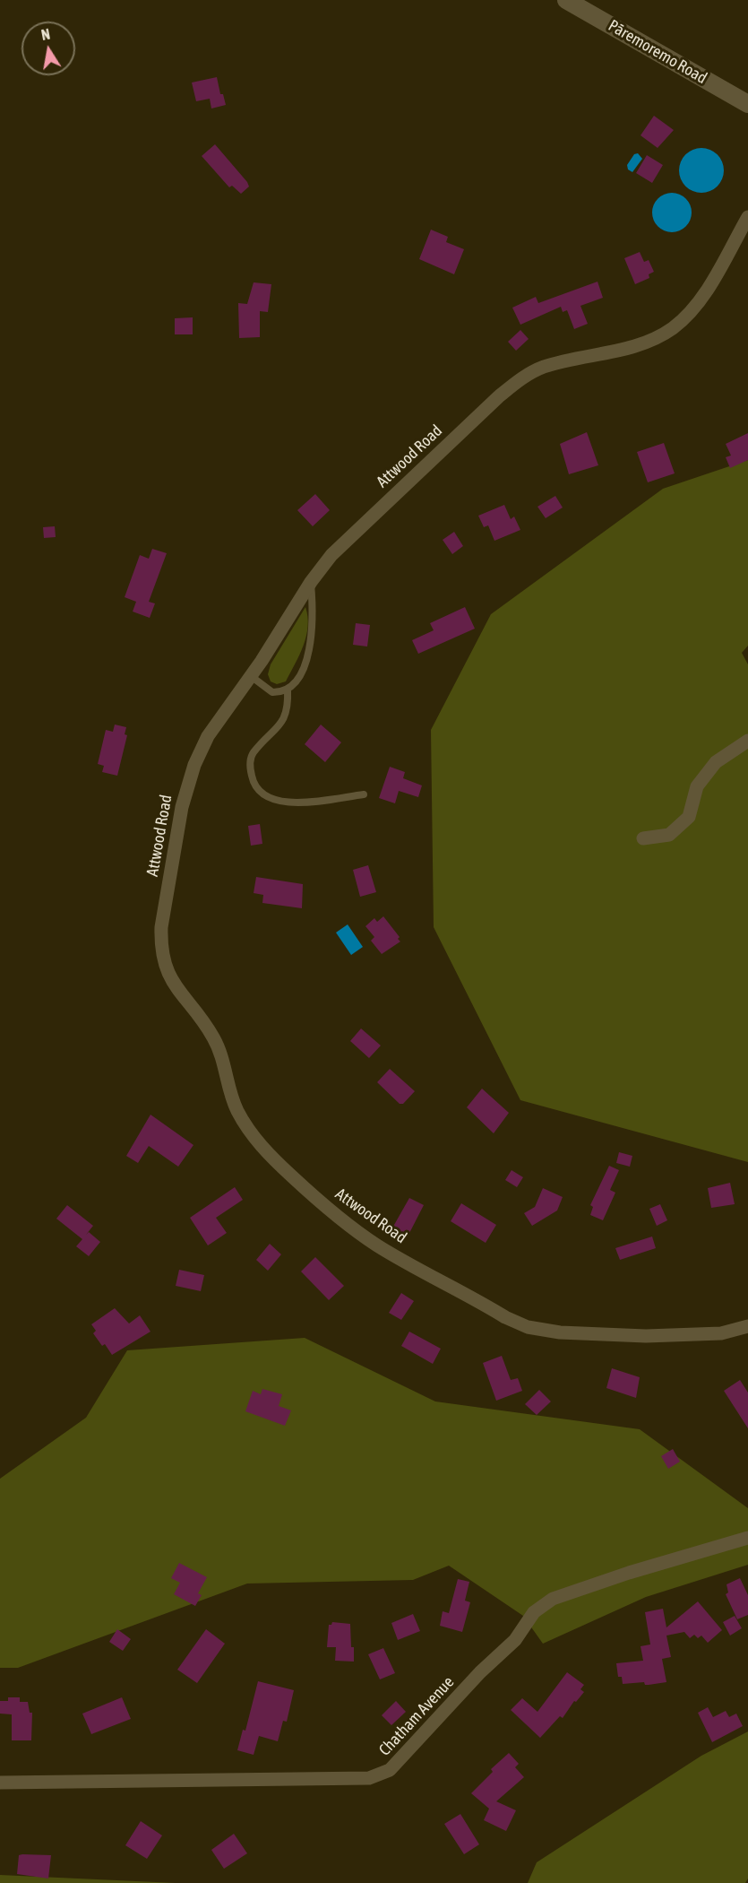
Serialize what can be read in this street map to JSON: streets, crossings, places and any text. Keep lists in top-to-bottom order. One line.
{"streets":{"street":["Pāremoremo Road","Attwood Road","Chatham Avenue"]},"north":"top"}
